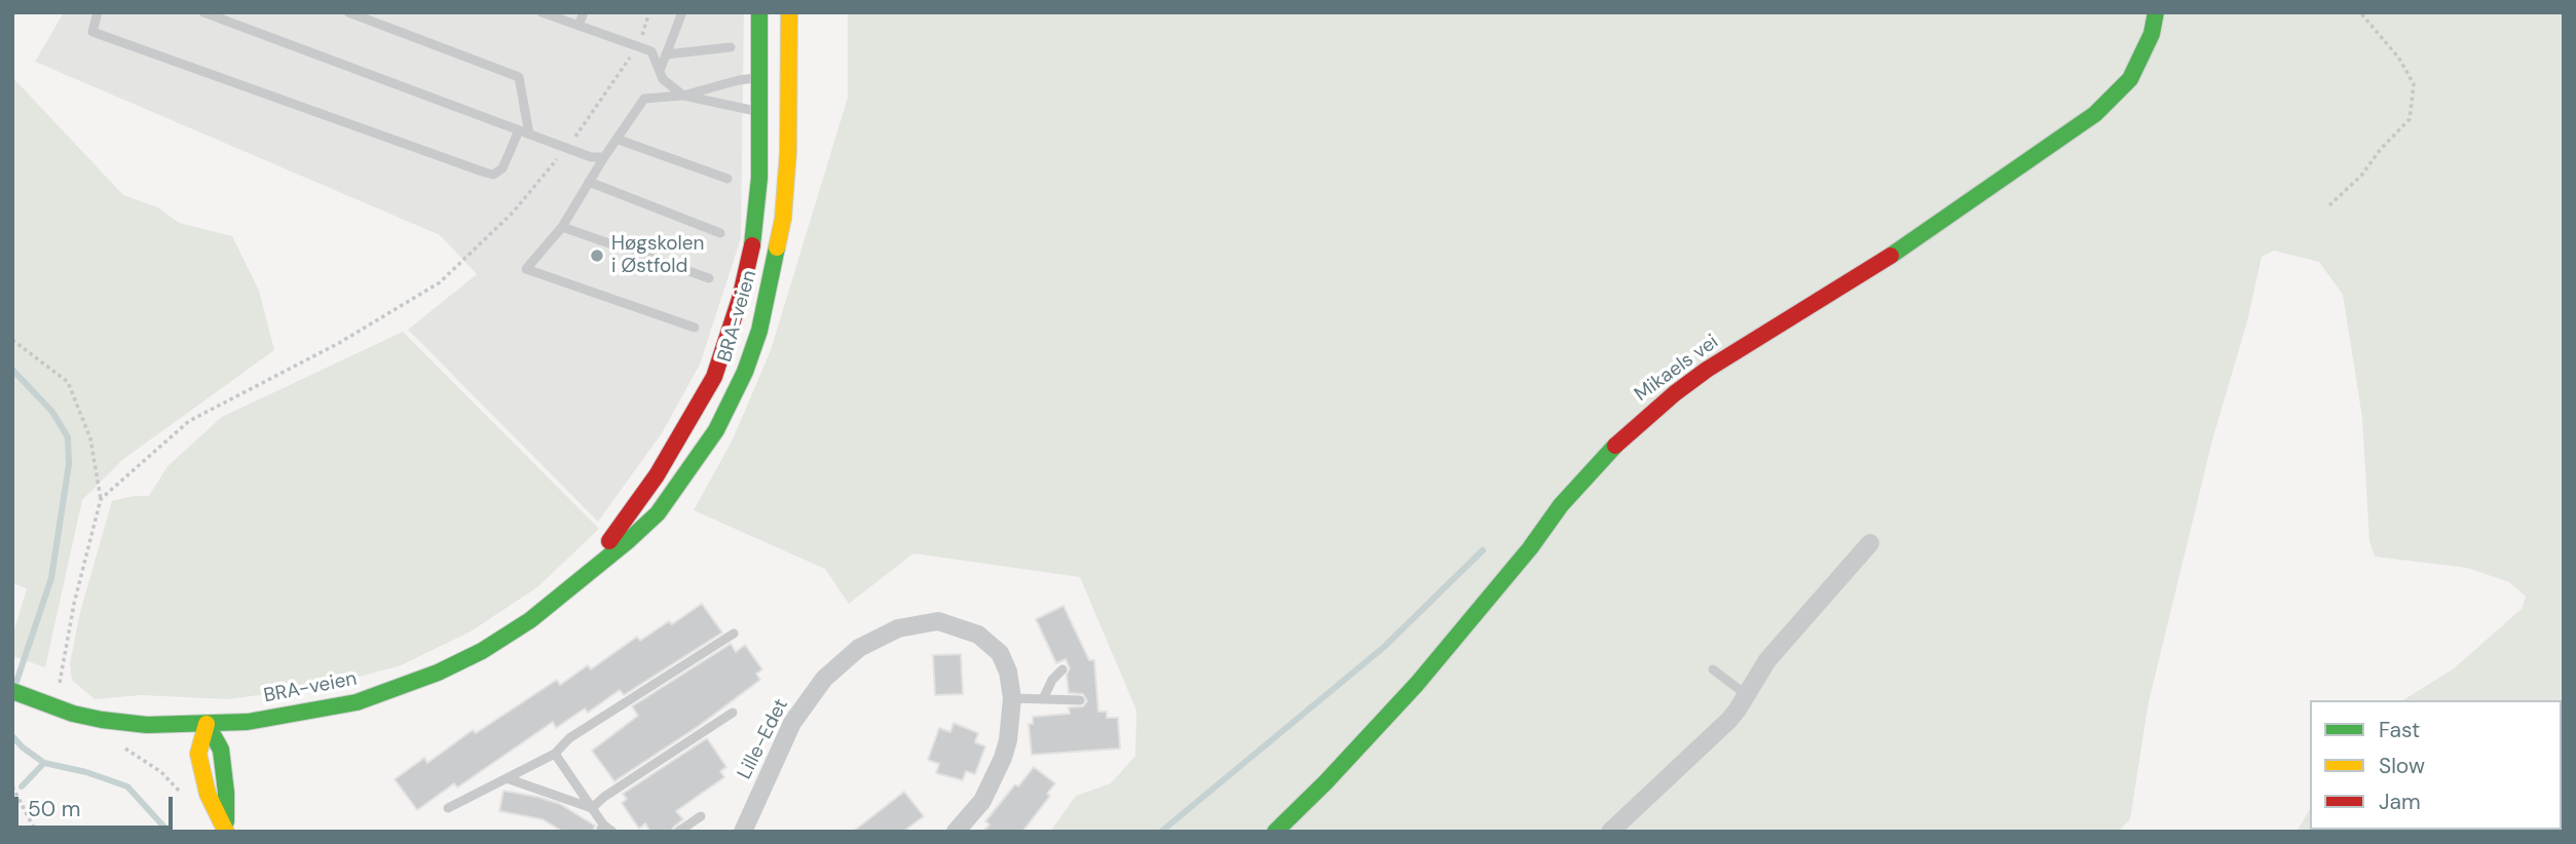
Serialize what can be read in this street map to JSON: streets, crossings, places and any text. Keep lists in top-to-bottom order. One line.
{"streets":{"main road":["BRA-veien","Mikaels vei"],"street":["Lille-Edet"]},"places":["Høgskolen i Østfold"],"legend":["Fast","Slow","Jam"],"scale_bar":"50 m"}
